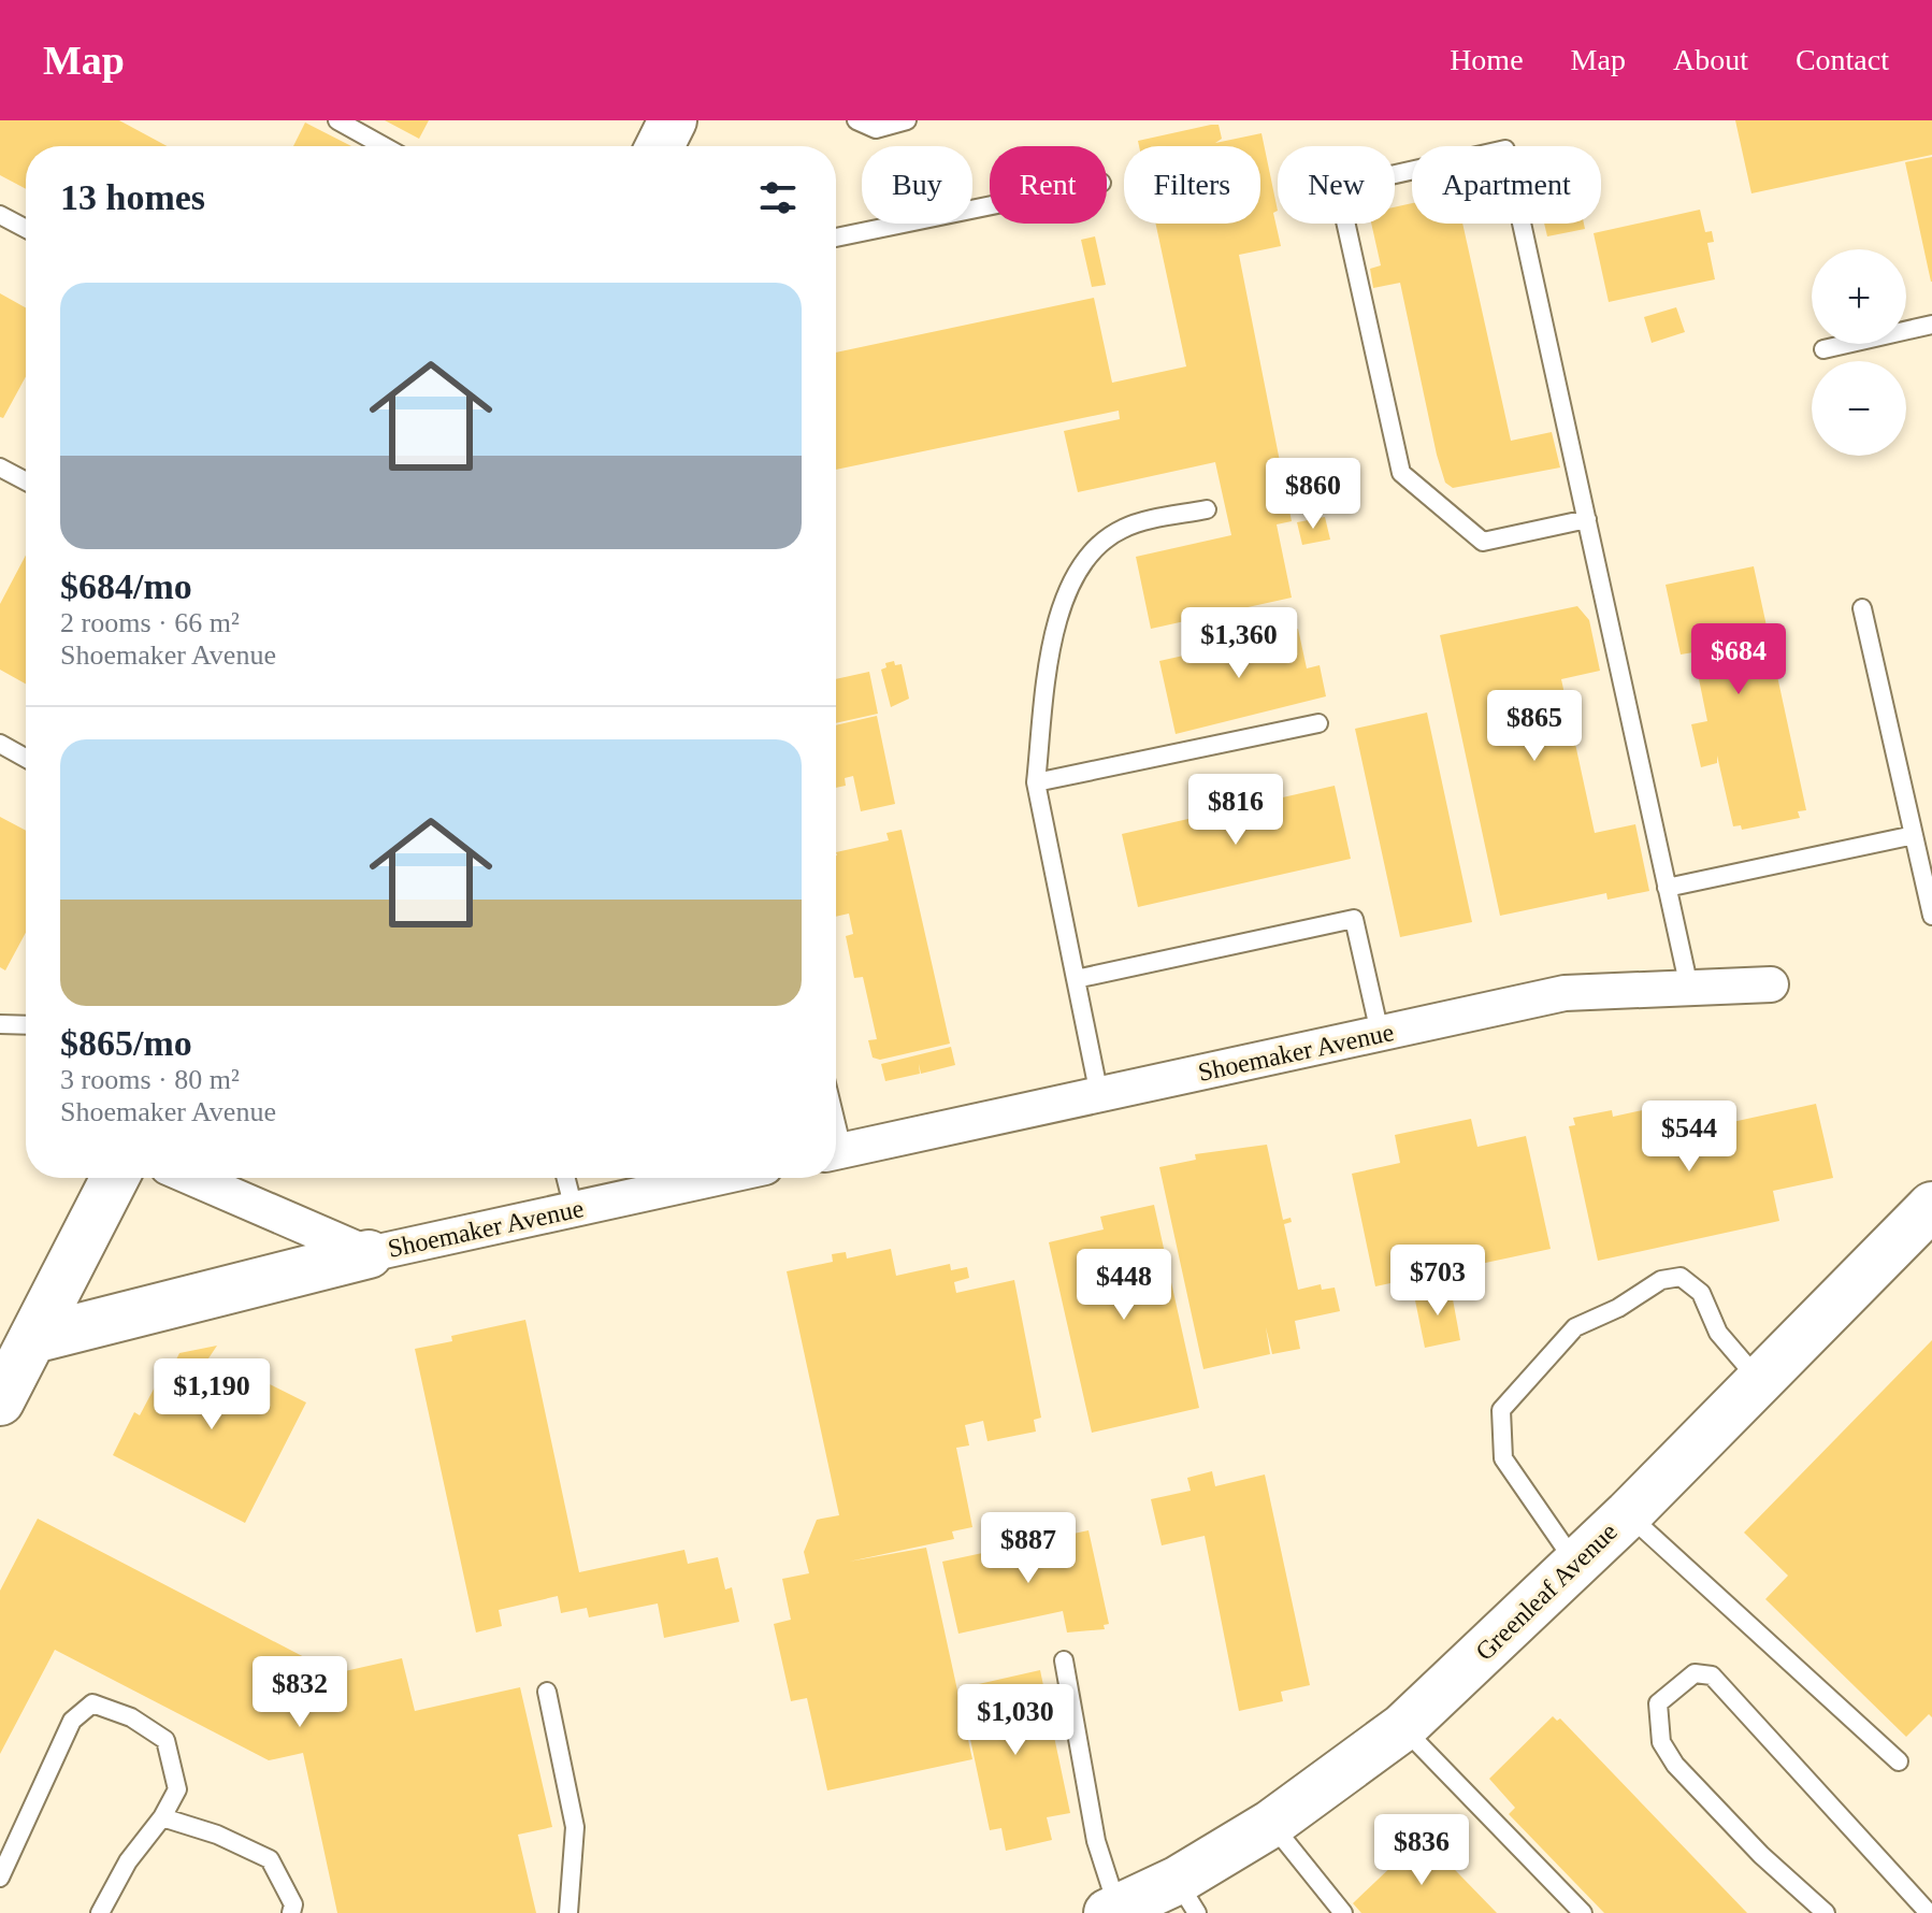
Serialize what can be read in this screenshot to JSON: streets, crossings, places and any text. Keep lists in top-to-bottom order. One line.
{"streets":{"main road":["Greenleaf Avenue"],"street":["Shoemaker Avenue"]},"page":{"header":"Map","nav":["Home","Map","About","Contact"],"chip":["Buy","Rent","Filters","New","Apartment"],"heading":"13 homes","map_buttons":["+","−"],"list":[{"name":"$684/mo","note":"2 rooms · 66 m² · Shoemaker Avenue"},{"name":"$865/mo","note":"3 rooms · 80 m² · Shoemaker Avenue"}],"price":["$860","$1,360","$684","$865","$816","$544","$703","$448","$1,190","$887","$832","$1,030","$836"]}}
